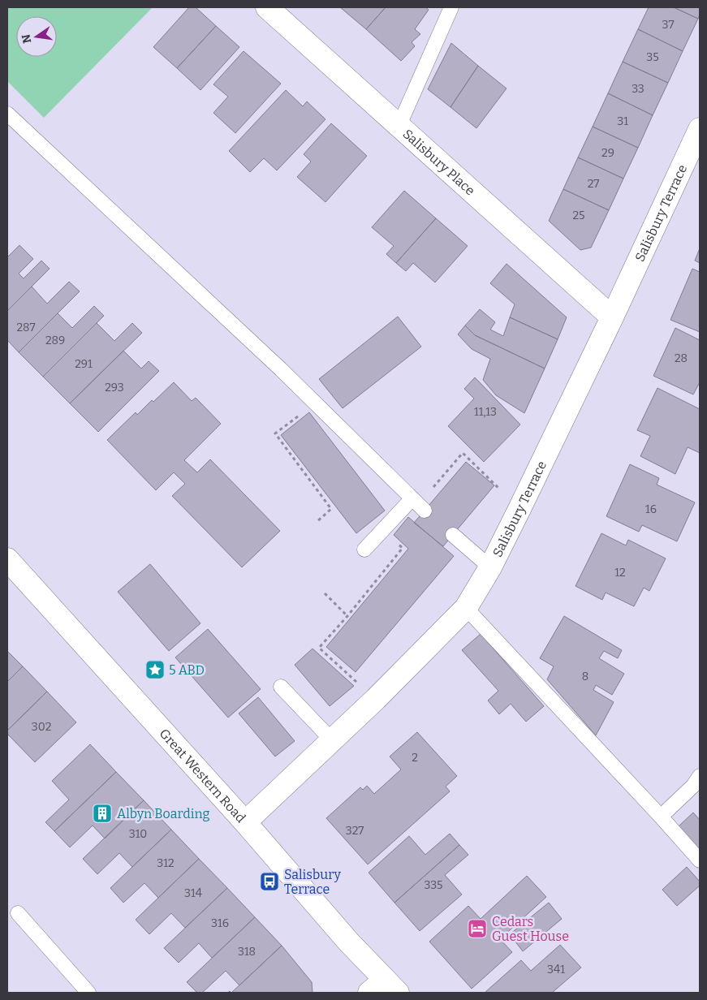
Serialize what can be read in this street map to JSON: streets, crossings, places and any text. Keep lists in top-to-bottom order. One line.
{"streets":{"street":["Salisbury Place","Salisbury Terrace","Great Western Road"]},"crossings":[["Salisbury Place","Salisbury Terrace"],["Salisbury Terrace","Great Western Road"]],"places":{"place":["5 ABD"],"building":["Albyn Boarding"],"bus stop":["Salisbury Terrace"],"hotel":["Cedars Guest House"]},"house_numbers":["37","35","33","31","29","27","25","287","289","28","291","293","11,13","16","12","8","302","2","327","310","312","335","314","316","318","341"],"north":"left"}
